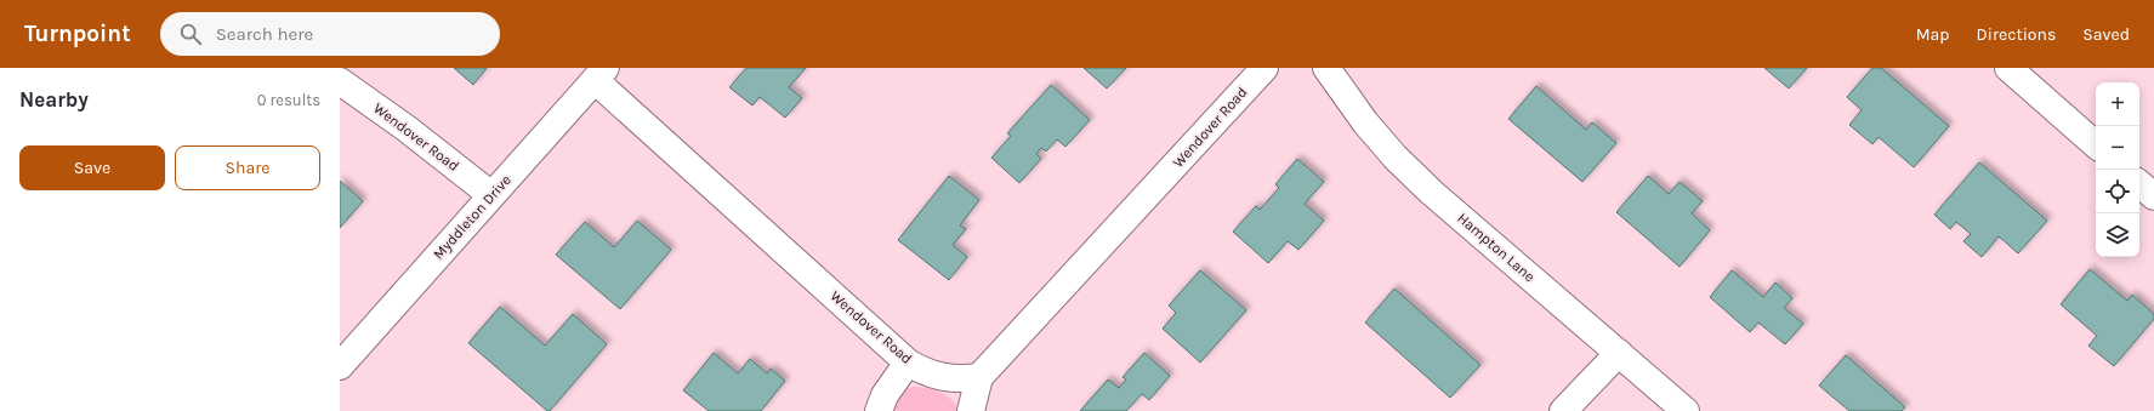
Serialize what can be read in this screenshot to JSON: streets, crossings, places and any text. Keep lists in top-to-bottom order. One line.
{"streets":{"street":["Wendover Road","Myddleton Drive","Hampton Lane"]},"crossings":[["Wendover Road","Myddleton Drive"]],"page":{"header":"Turnpoint","search":"Search here","nav":["Map","Directions","Saved"],"heading":["Nearby","0 results"],"map_buttons":["+","−"],"buttons":["Save","Share"]}}
